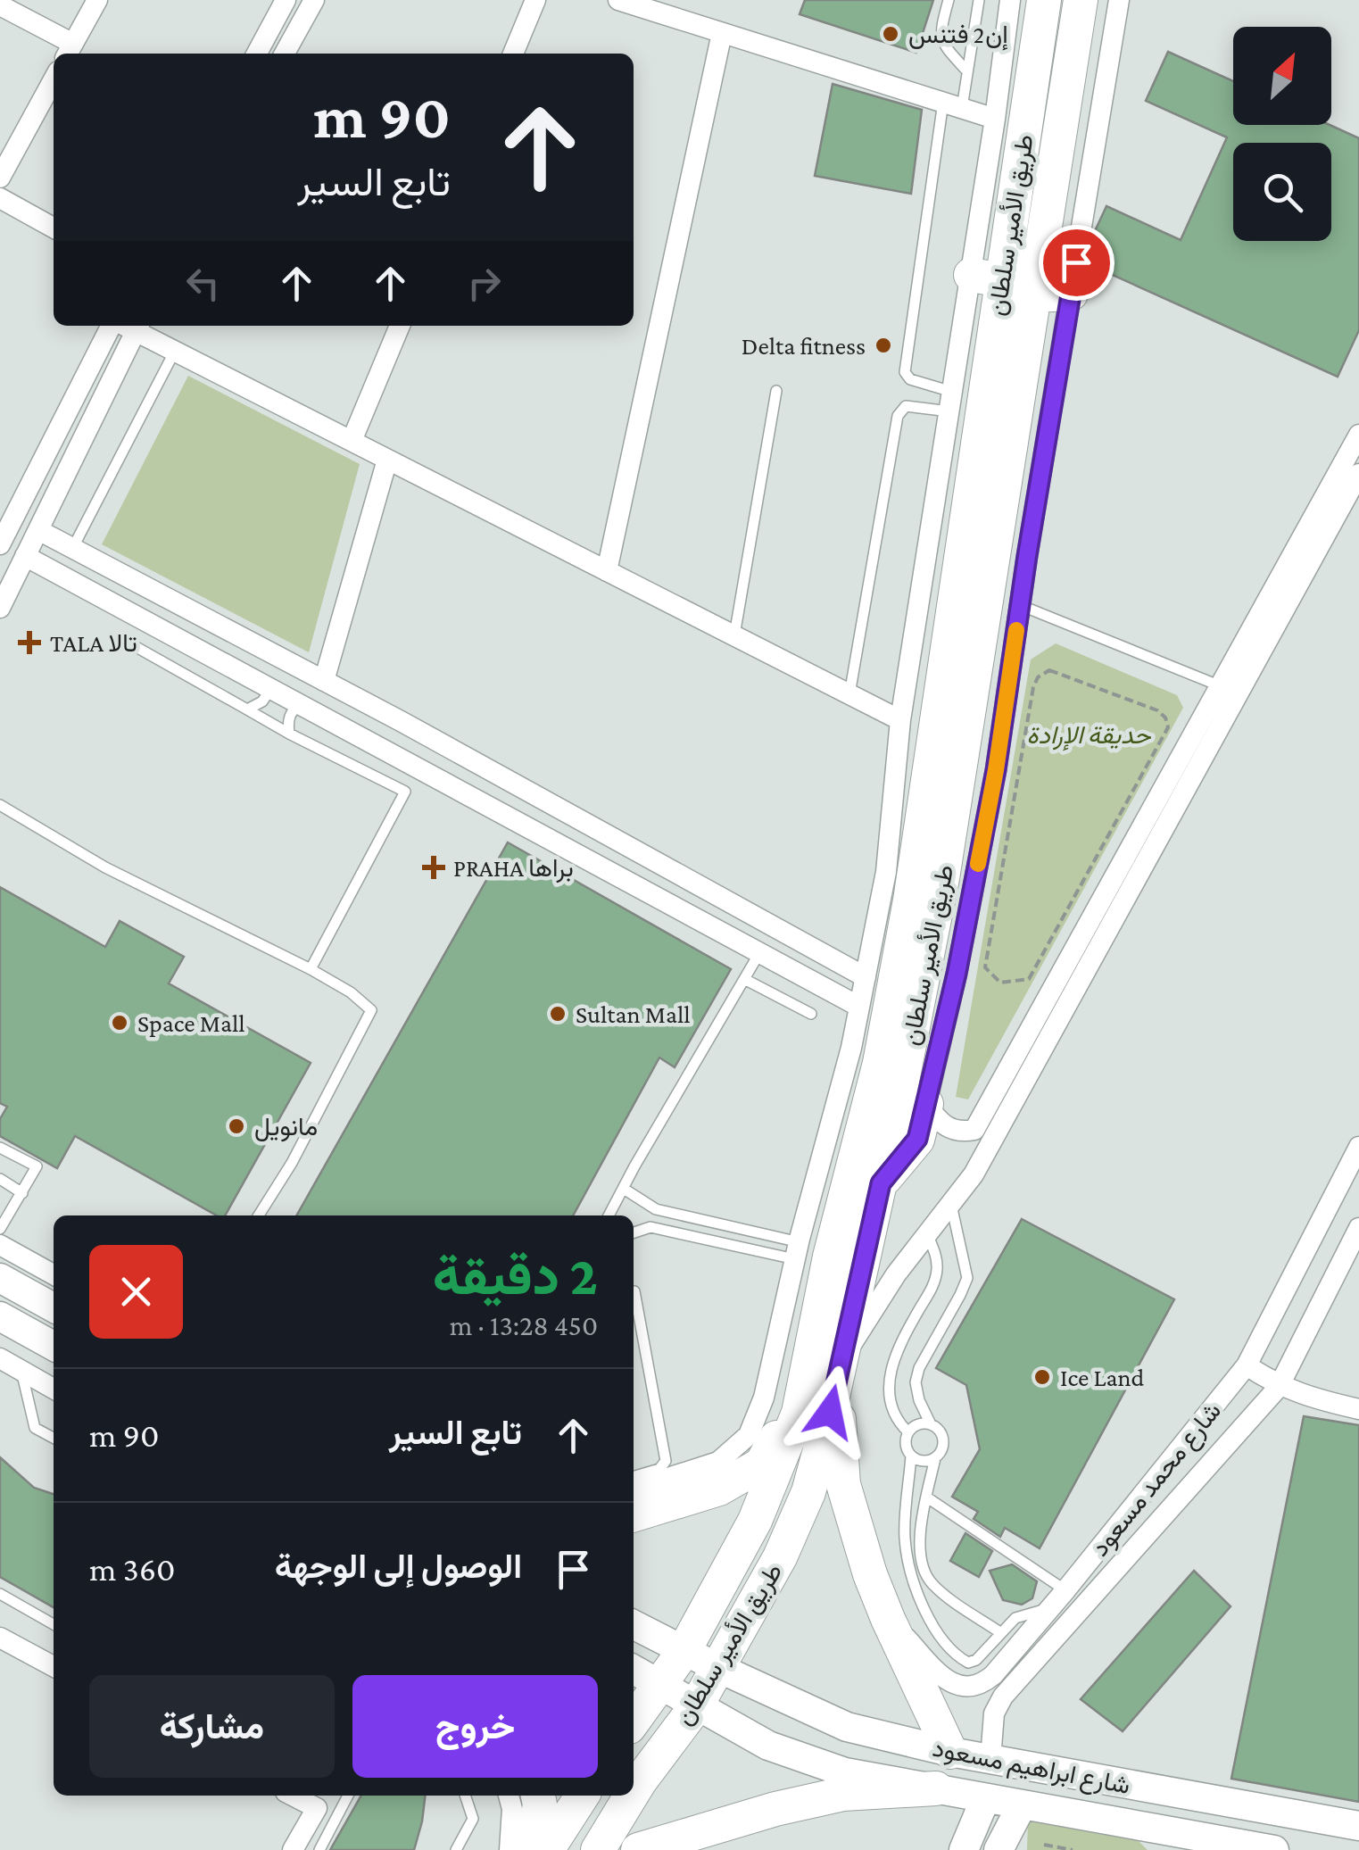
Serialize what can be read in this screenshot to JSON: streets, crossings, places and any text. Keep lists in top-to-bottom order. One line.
{"streets":{"main road":["طريق الأمير سلطان","شارع ابراهيم مسعود"],"street":["شارع محمد مسعود"]},"crossings":[["طريق الأمير سلطان","شارع ابراهيم مسعود"],["شارع محمد مسعود","شارع ابراهيم مسعود"]],"parks":["حديقة الإرادة"],"places":{"other":["إن2 فتنس","Delta fitness","Sultan Mall","Space Mall","مانويل","Ice Land"],"health":["TALA تالا","PRAHA براها"]},"north":"top right","page":{"turn":["90 m","تابع السير"],"heading":["2 دقيقة","450 m · 13:28"],"list":[{"name":"تابع السير","value":"90 m"},{"name":"الوصول إلى الوجهة","value":"360 m"}],"buttons":["خروج","مشاركة"]}}
